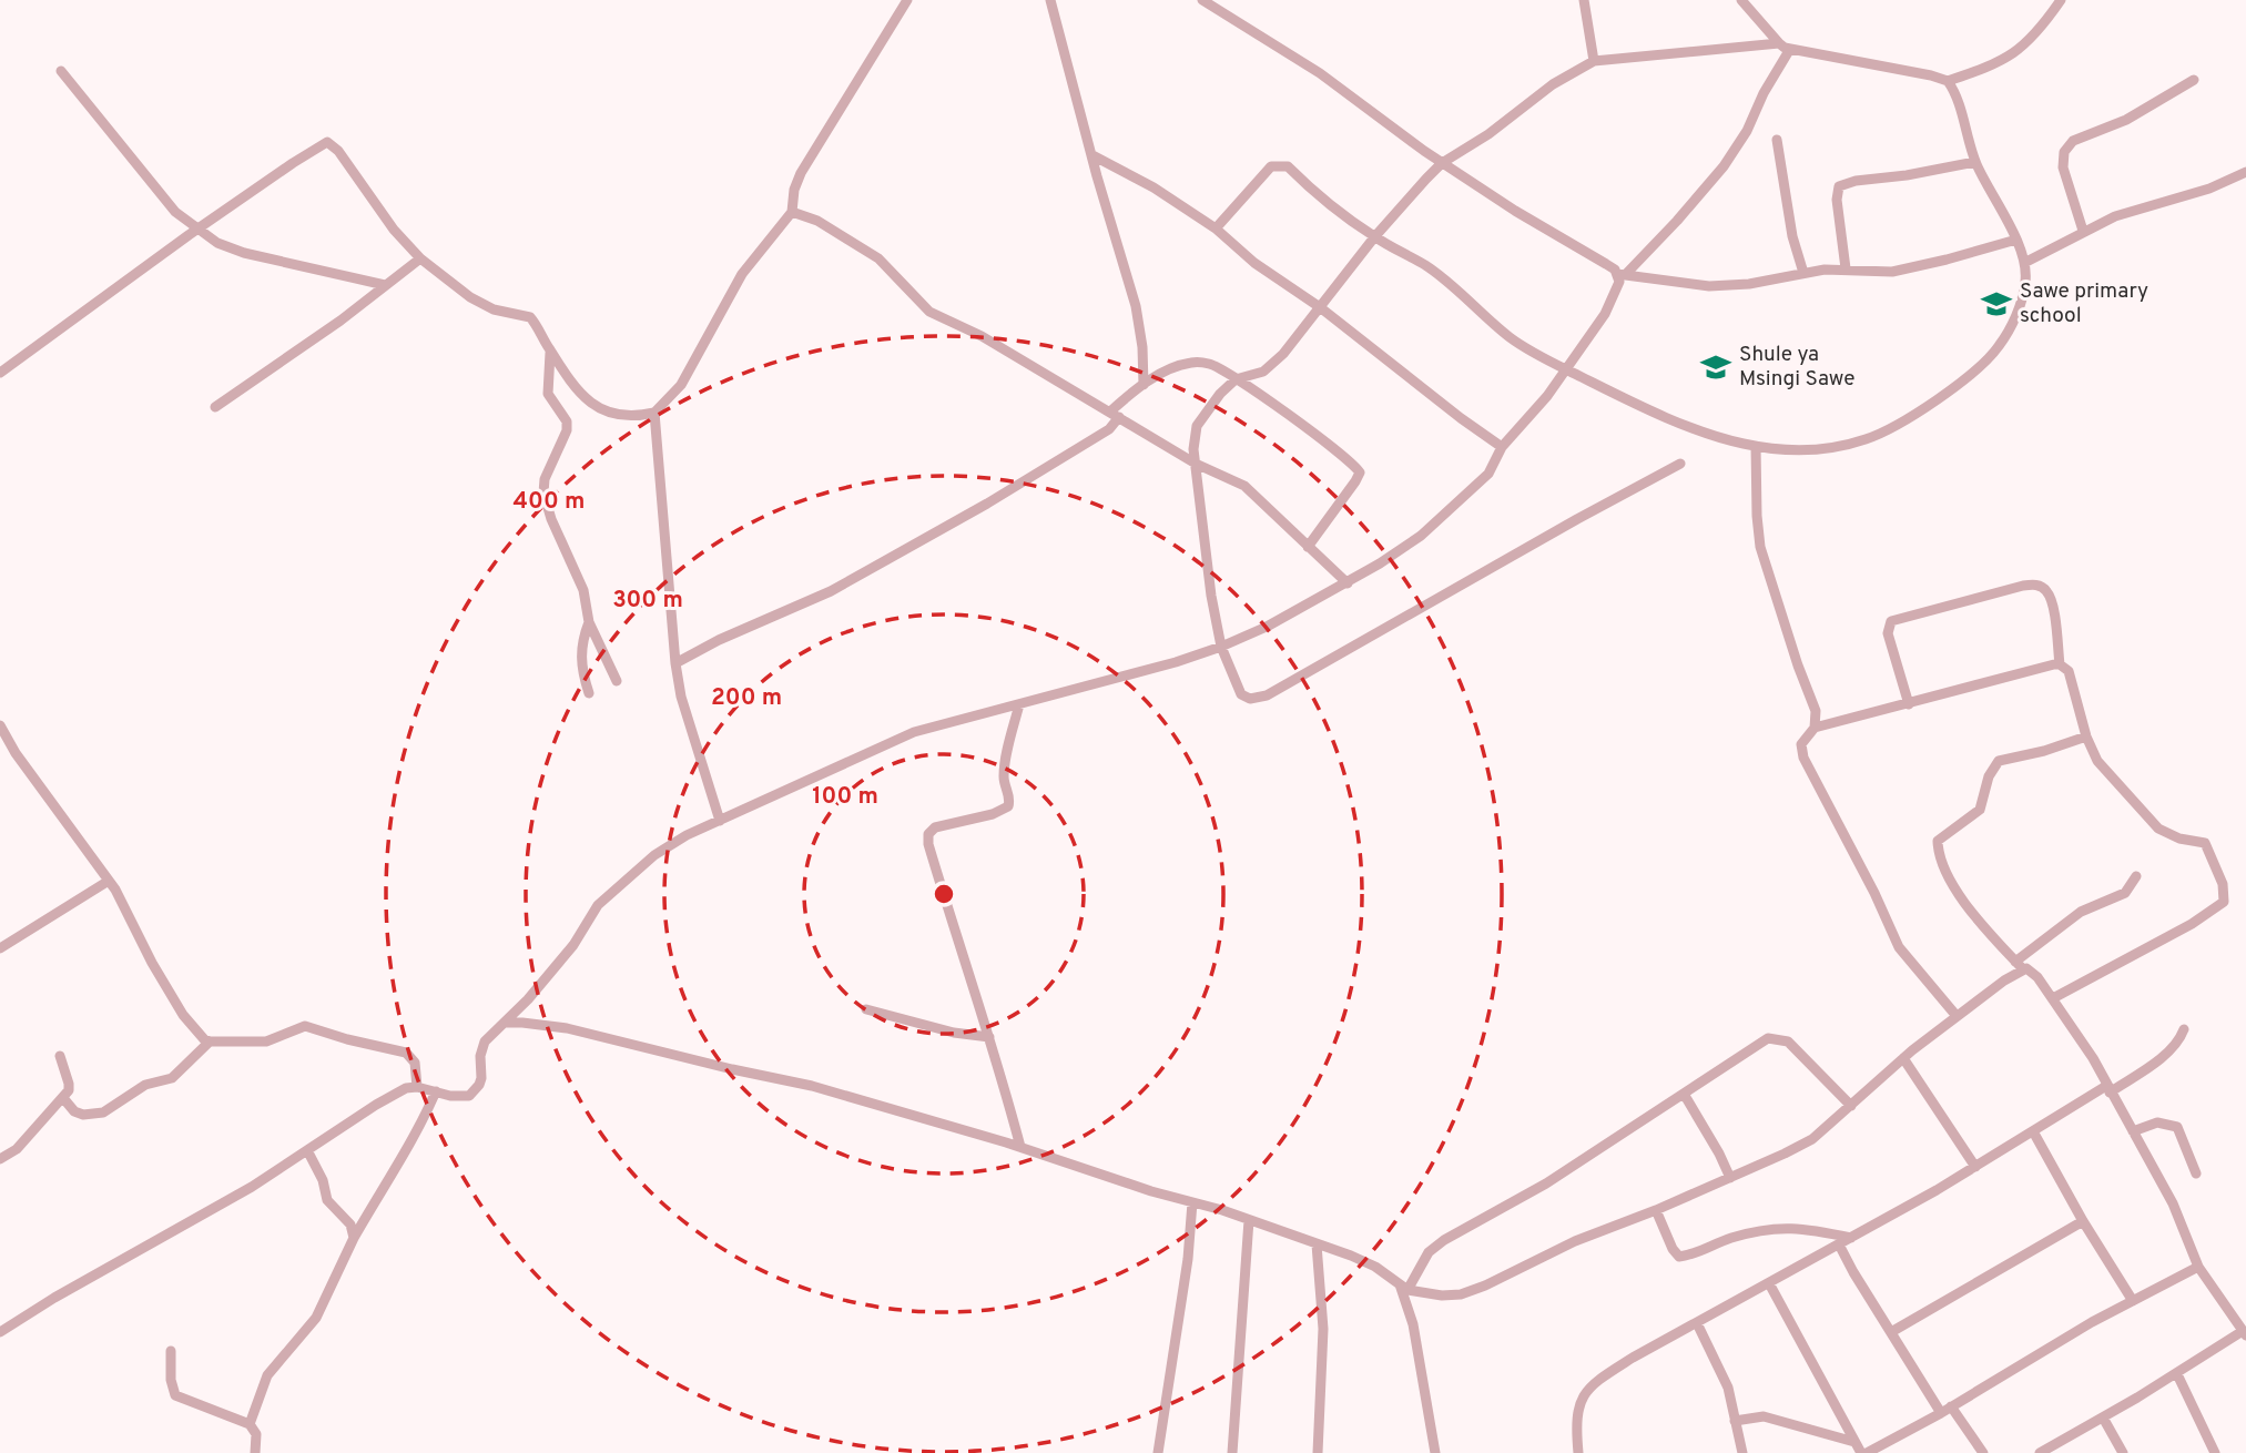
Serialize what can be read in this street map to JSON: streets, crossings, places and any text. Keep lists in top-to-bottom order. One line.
{"places":{"school or university":["Sawe primary school","Shule ya Msingi Sawe"]},"rings":["400 m","300 m","200 m","100 m"]}
